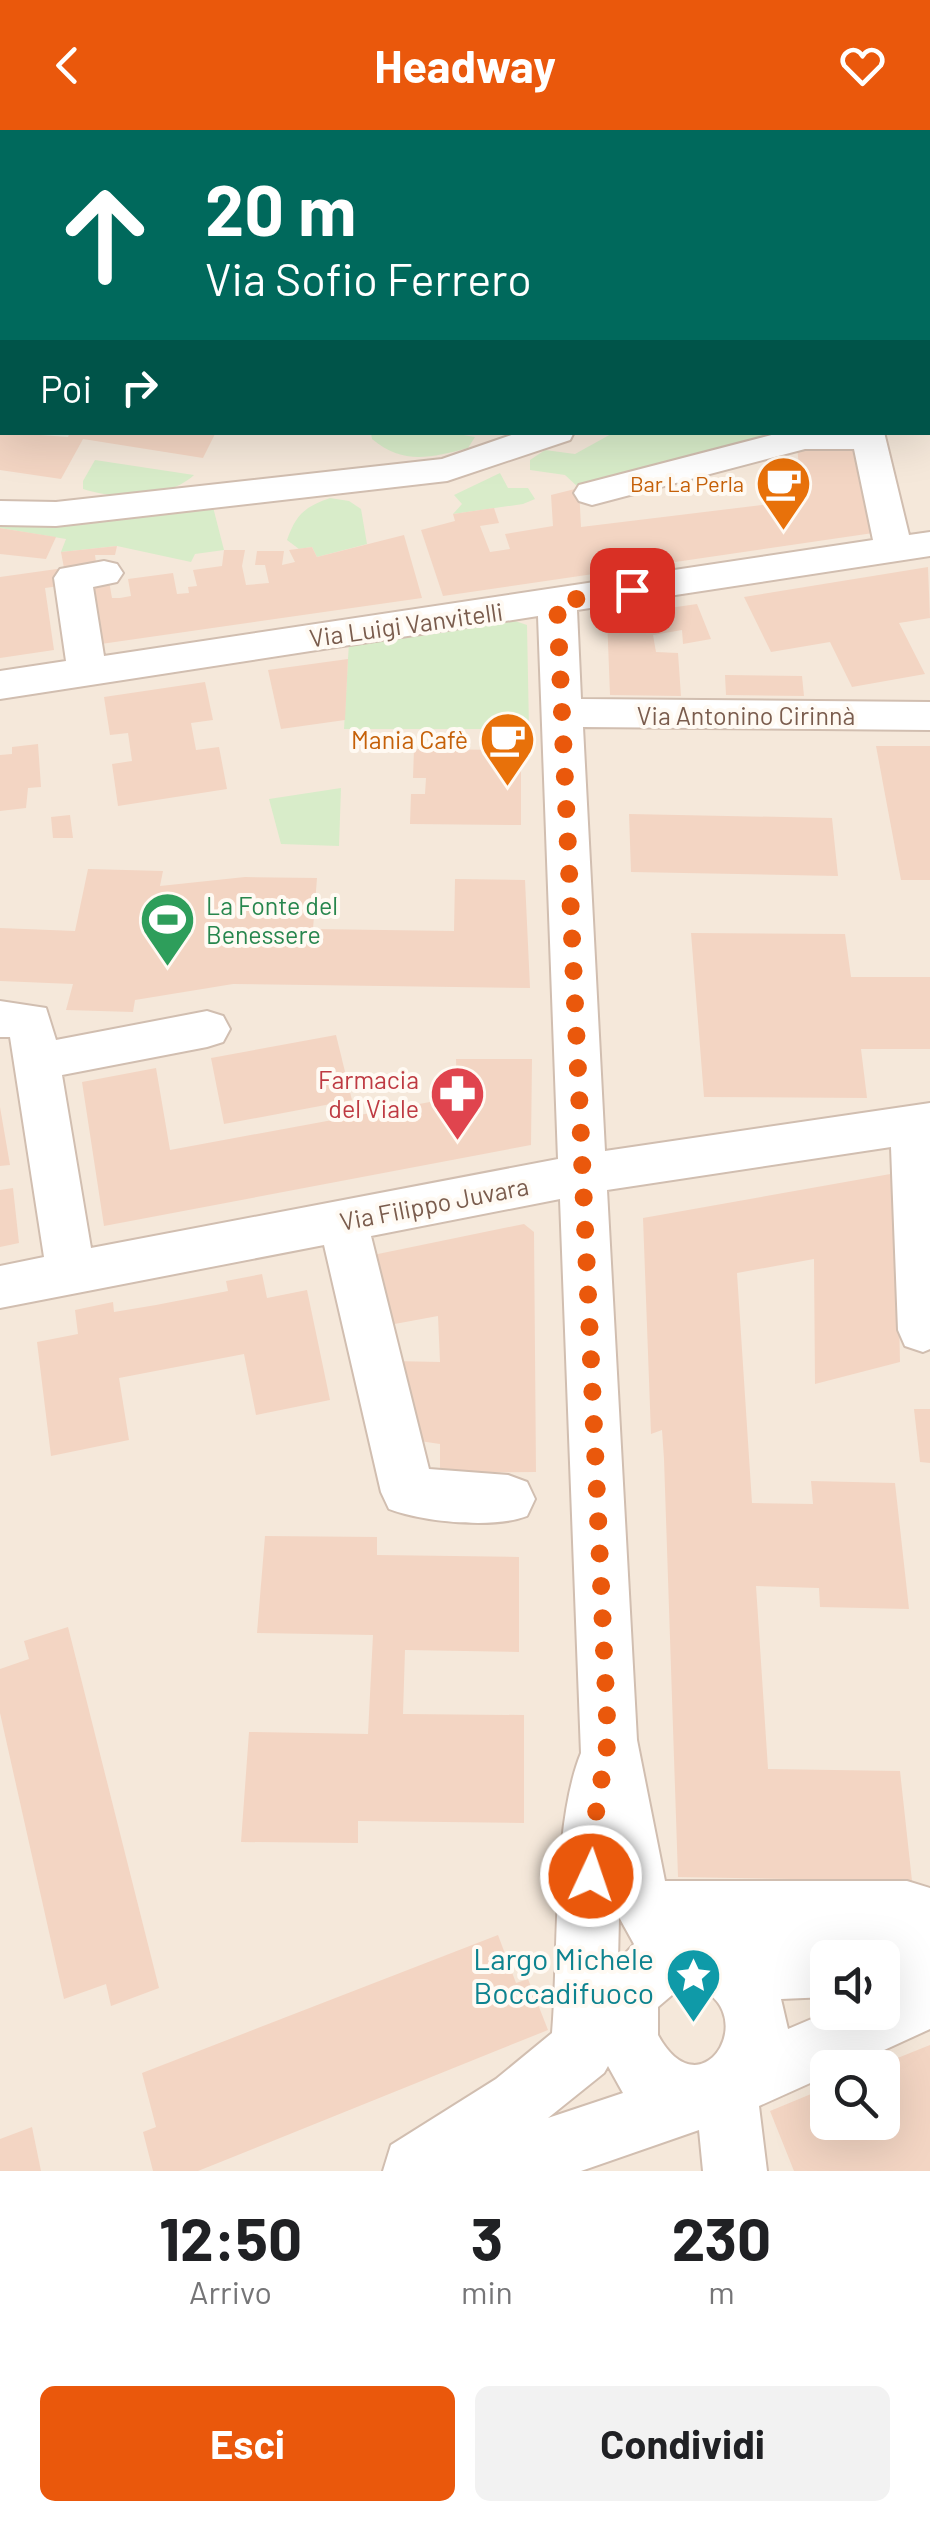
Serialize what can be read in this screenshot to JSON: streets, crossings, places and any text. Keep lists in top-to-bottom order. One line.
{"streets":{"street":["Via Luigi Vanvitelli","Via Antonino Cirinnà","Via Filippo Juvara"]},"places":{"cafe":["Bar La Perla","Mania Cafè"],"sports":["La Fonte del Benessere"],"pharmacy":["Farmacia del Viale"],"place":["Largo Michele Boccadifuoco"]},"page":{"header":"Headway","turn":["20 m","Via Sofio Ferrero"],"then":"Poi","eta":["12:50","Arrivo","3","min","230","m"],"buttons":["Esci","Condividi"]}}
